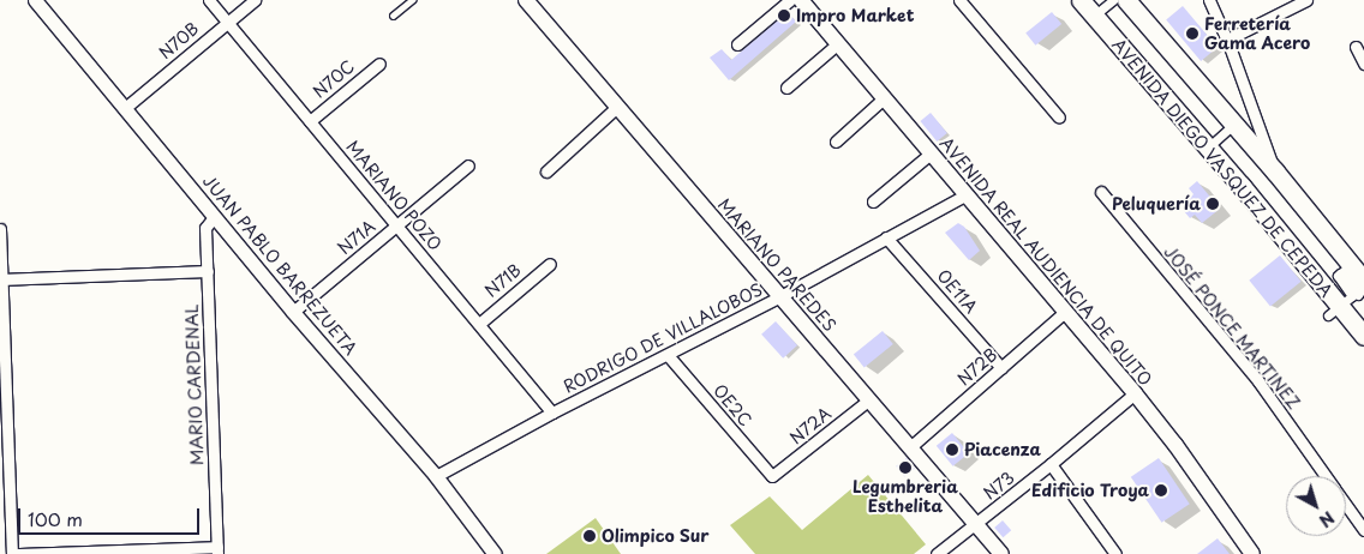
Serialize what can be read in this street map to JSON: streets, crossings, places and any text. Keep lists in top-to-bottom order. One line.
{"streets":{"main road":["AVENIDA DIEGO VASQUEZ DE CEPEDA","AVENIDA REAL AUDIENCIA DE QUITO","MARIANO PAREDES"],"street":["N70B","N70C","MARIANO POZO","N71A","JUAN PABLO BARREZUETA","N71B","OE11A","JOSÉ PONCE MARTINEZ","RODRIGO DE VILLALOBOS","N72B","MARIO CARDENAL","OE2C","N72A","N73"]},"crossings":[["N70B","MARIANO POZO"],["N70B","JUAN PABLO BARREZUETA"],["N70C","MARIANO POZO"],["MARIANO POZO","N71A"],["MARIANO POZO","N71B"],["MARIANO POZO","RODRIGO DE VILLALOBOS"],["N71A","JUAN PABLO BARREZUETA"],["AVENIDA REAL AUDIENCIA DE QUITO","RODRIGO DE VILLALOBOS"],["AVENIDA REAL AUDIENCIA DE QUITO","N72B"],["AVENIDA REAL AUDIENCIA DE QUITO","N73"],["JUAN PABLO BARREZUETA","RODRIGO DE VILLALOBOS"],["JUAN PABLO BARREZUETA","MARIO CARDENAL"],["MARIANO PAREDES","RODRIGO DE VILLALOBOS"],["MARIANO PAREDES","N72B"],["MARIANO PAREDES","N72A"],["MARIANO PAREDES","N73"],["OE11A","RODRIGO DE VILLALOBOS"],["OE11A","N72B"],["RODRIGO DE VILLALOBOS","OE2C"],["OE2C","N72A"]],"places":["Impro Market","Ferretería Gama Acero","Peluquería","Piacenza","Legumbreria Esthelita","Edificio Troya","Olimpico Sur"],"scale_bar":"100 m","north":"bottom right"}
